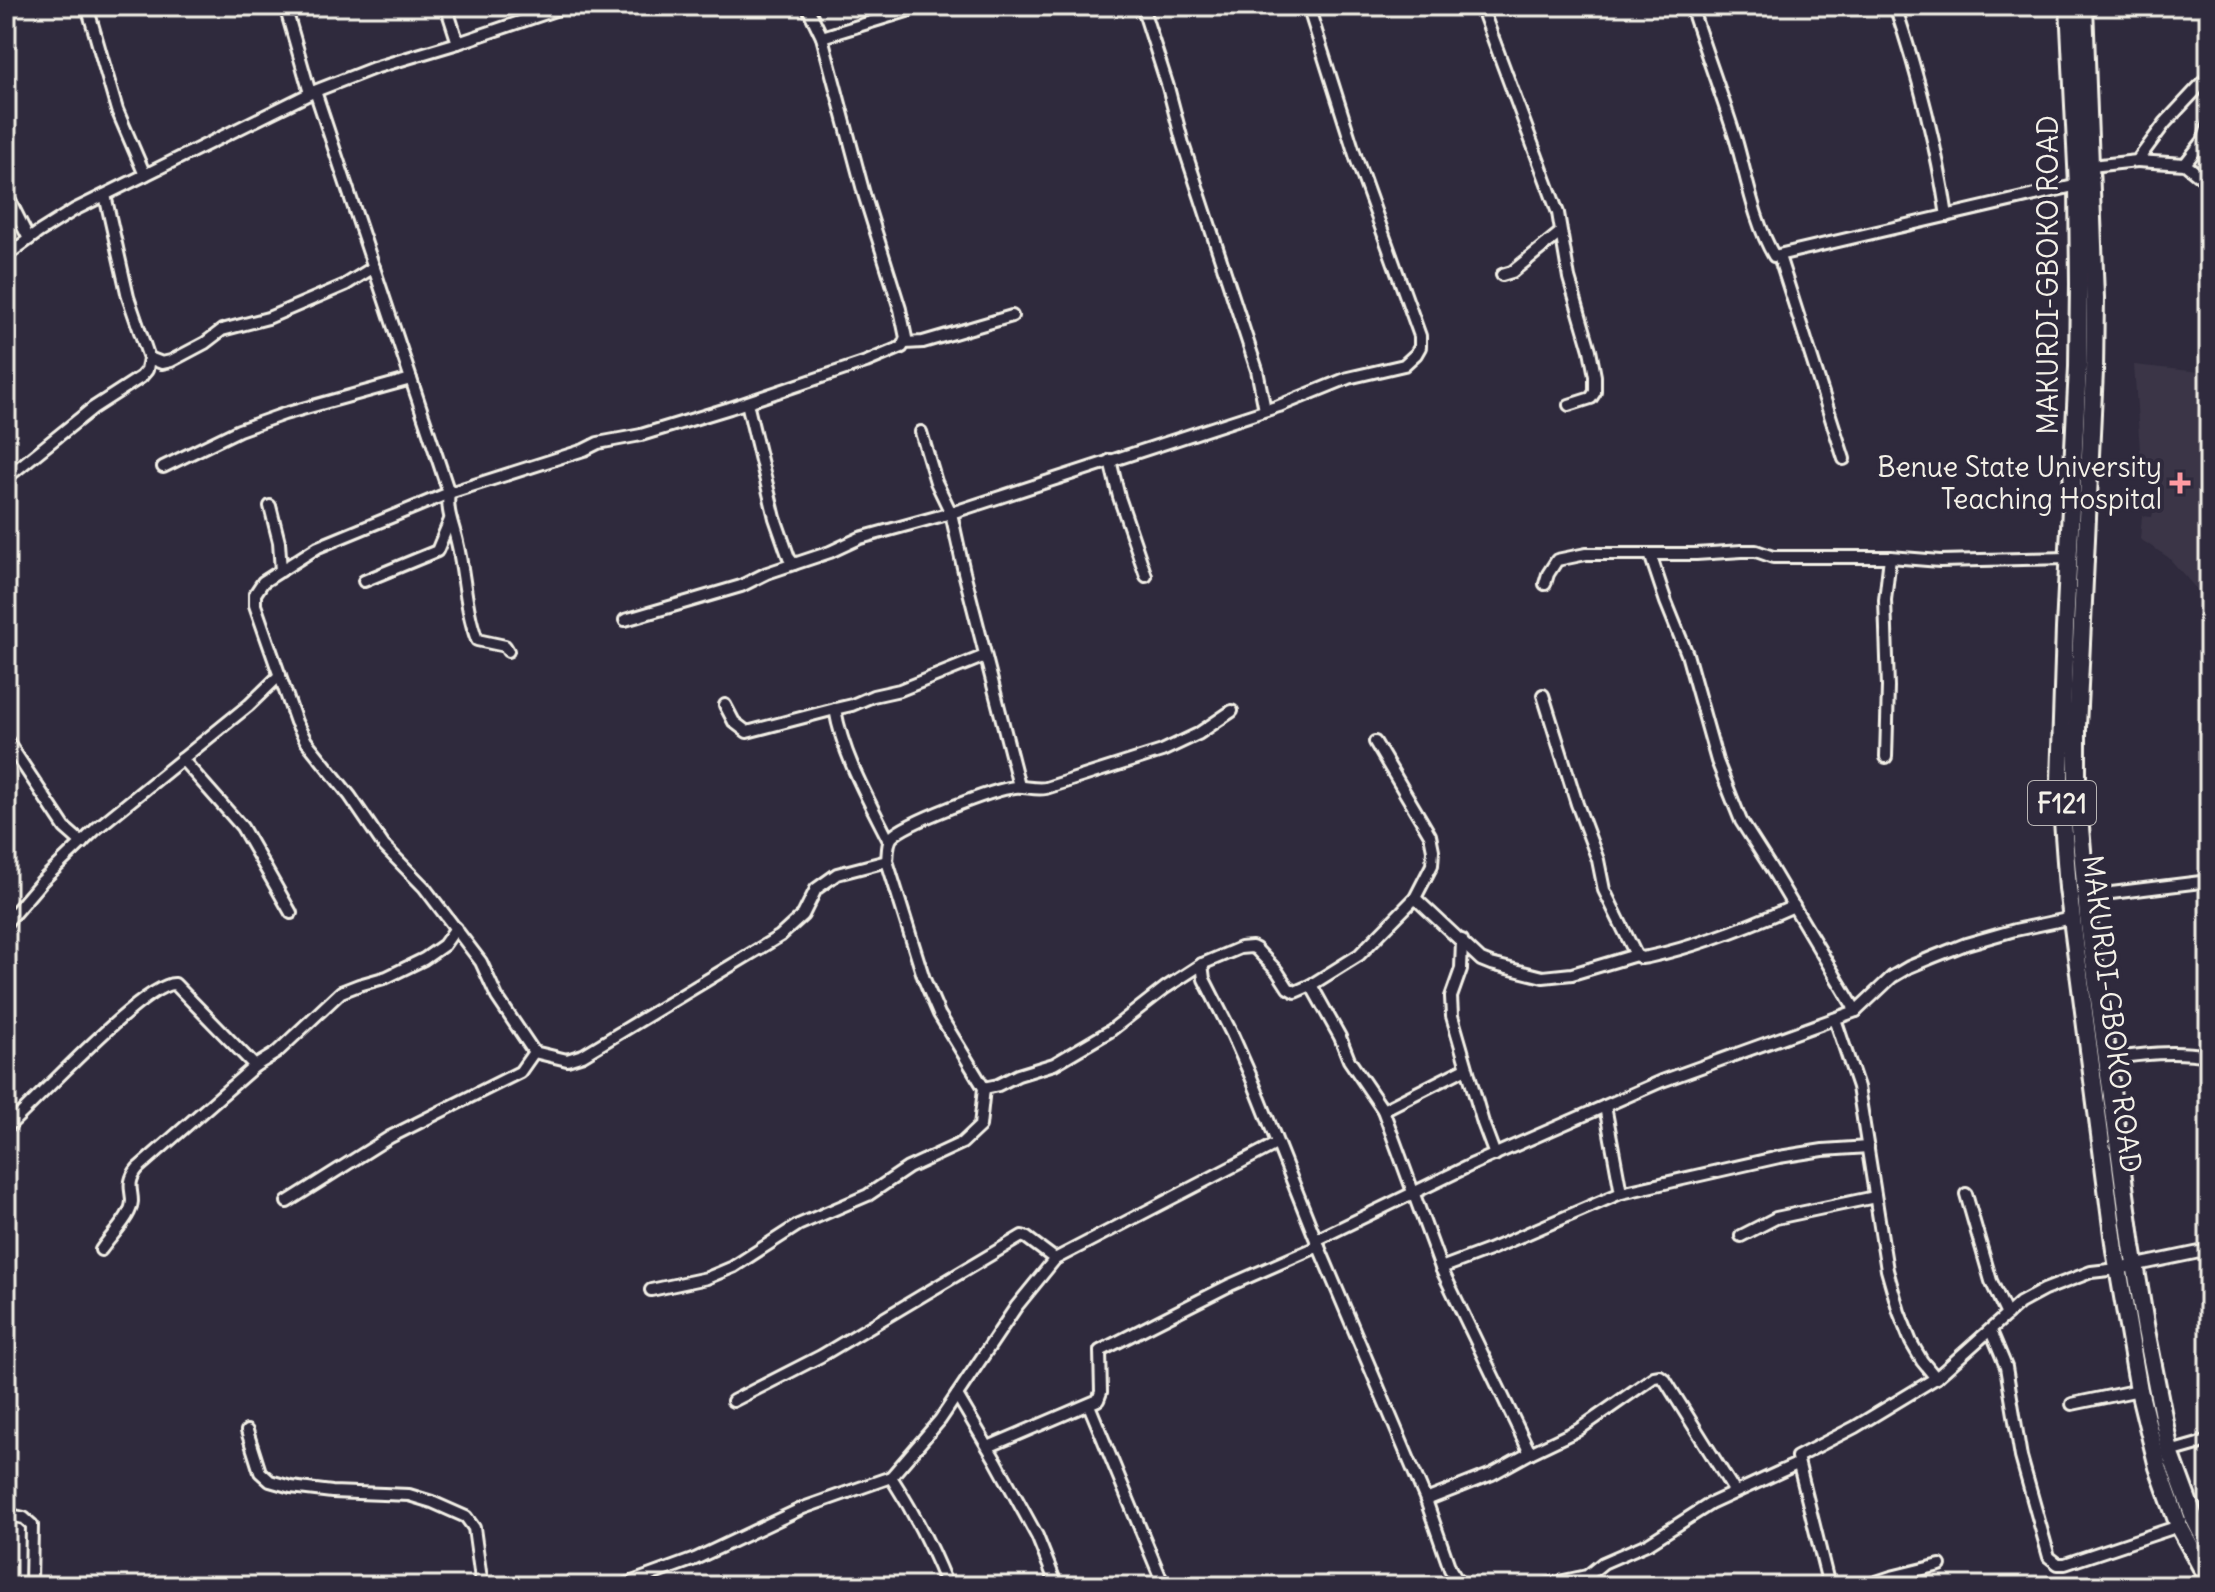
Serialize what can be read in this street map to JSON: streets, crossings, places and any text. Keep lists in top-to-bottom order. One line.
{"streets":{"main road":["MAKURDI-GBOKO ROAD","F121"]},"crossings":[["MAKURDI-GBOKO ROAD","F121"]],"places":{"health":["Benue State University Teaching Hospital"]}}
